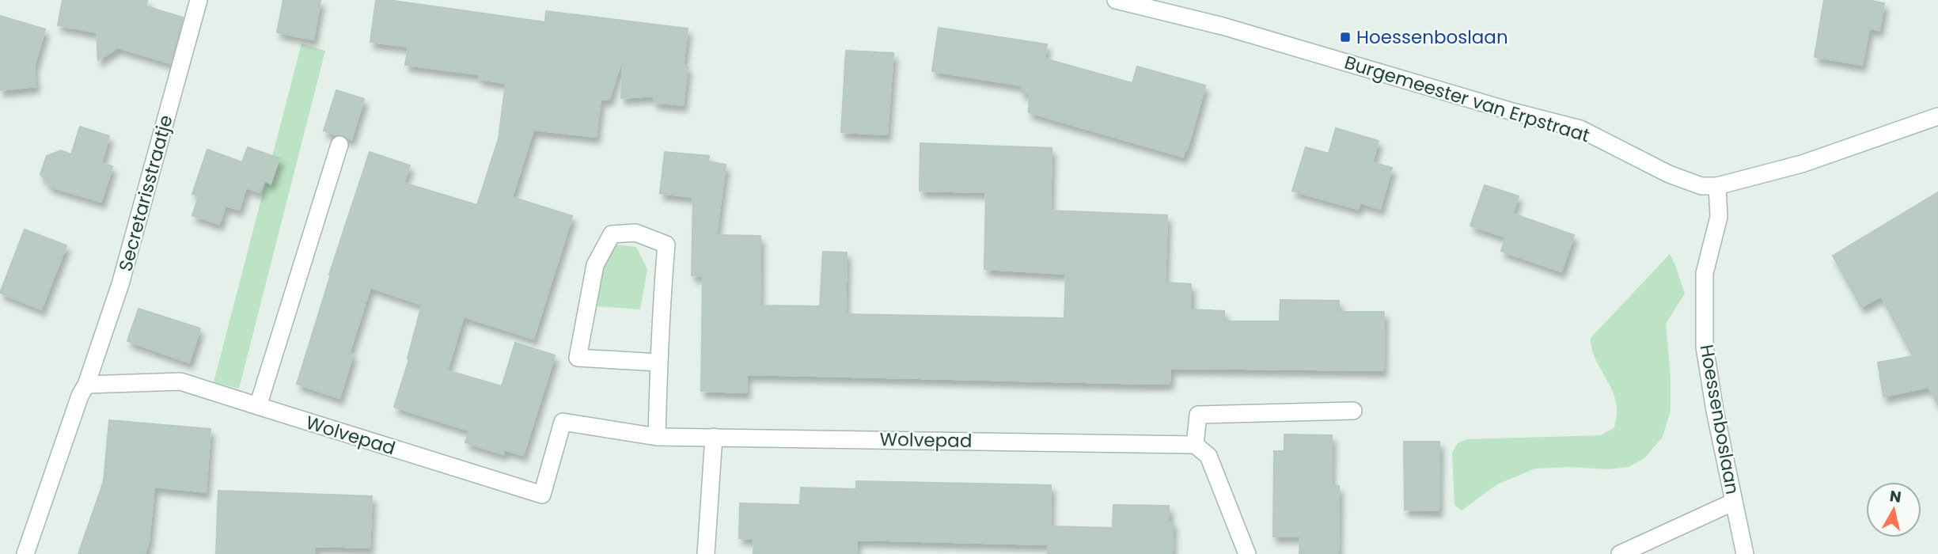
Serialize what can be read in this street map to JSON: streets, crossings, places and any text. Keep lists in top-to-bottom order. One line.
{"streets":{"street":["Burgemeester van Erpstraat","Secretarisstraatje","Hoessenboslaan","Wolvepad"]},"crossings":[["Burgemeester van Erpstraat","Hoessenboslaan"]],"places":{"transit":["Hoessenboslaan"]},"north":"top"}
